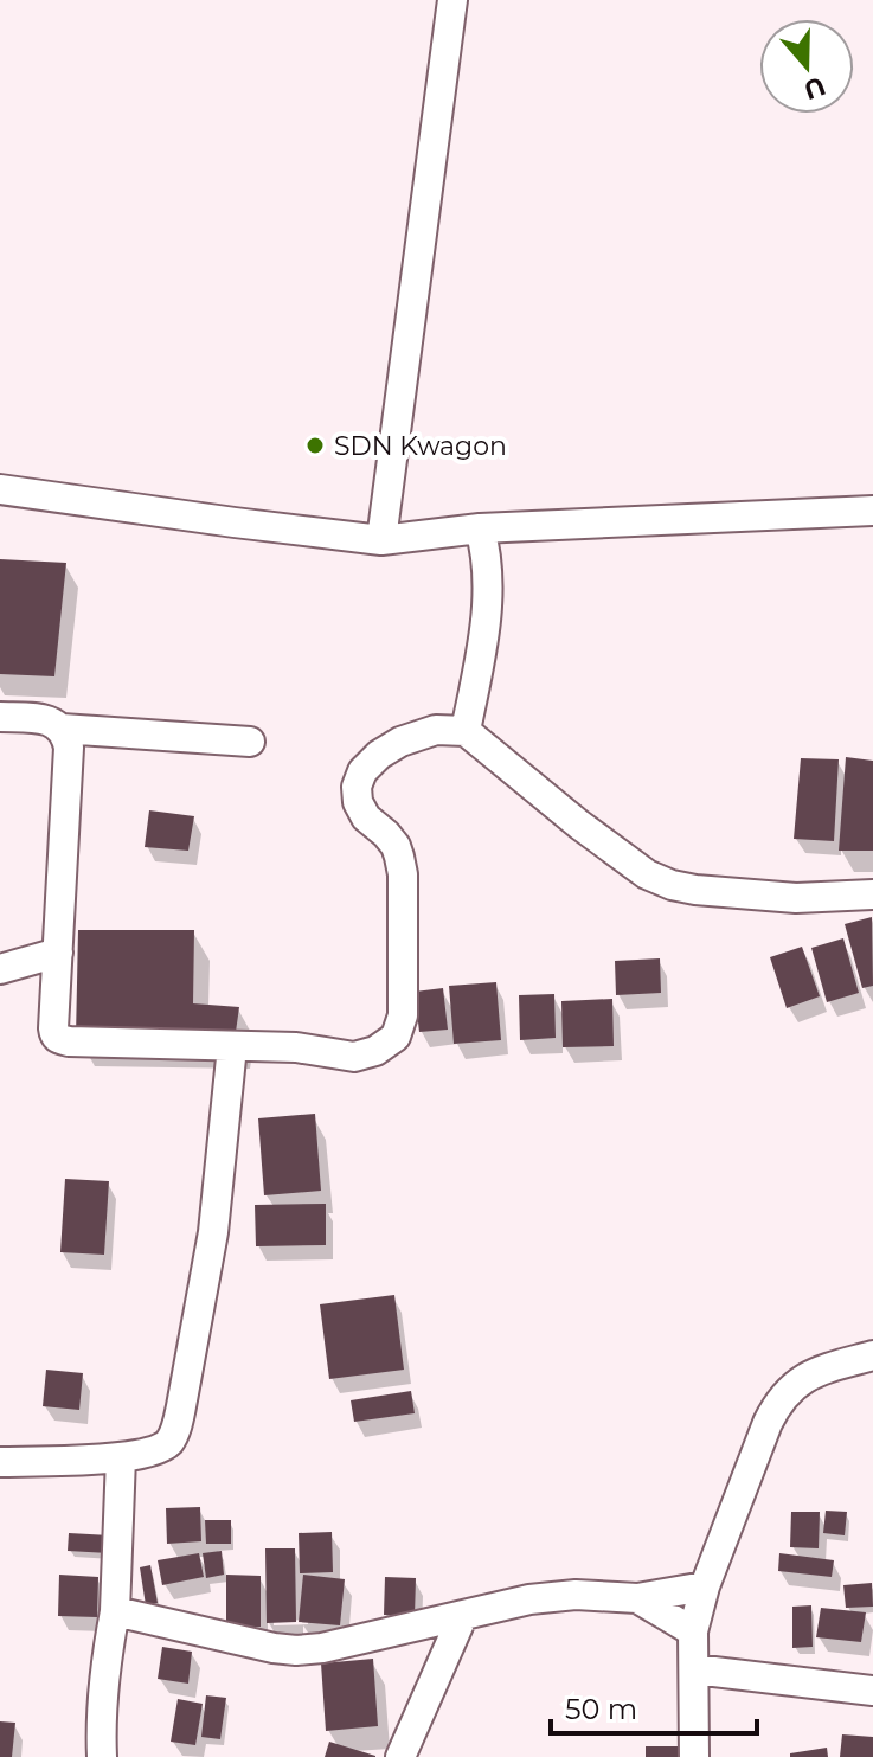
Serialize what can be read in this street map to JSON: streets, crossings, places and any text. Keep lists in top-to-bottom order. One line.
{"places":["SDN Kwagon"],"scale_bar":"50 m","north":"bottom"}
